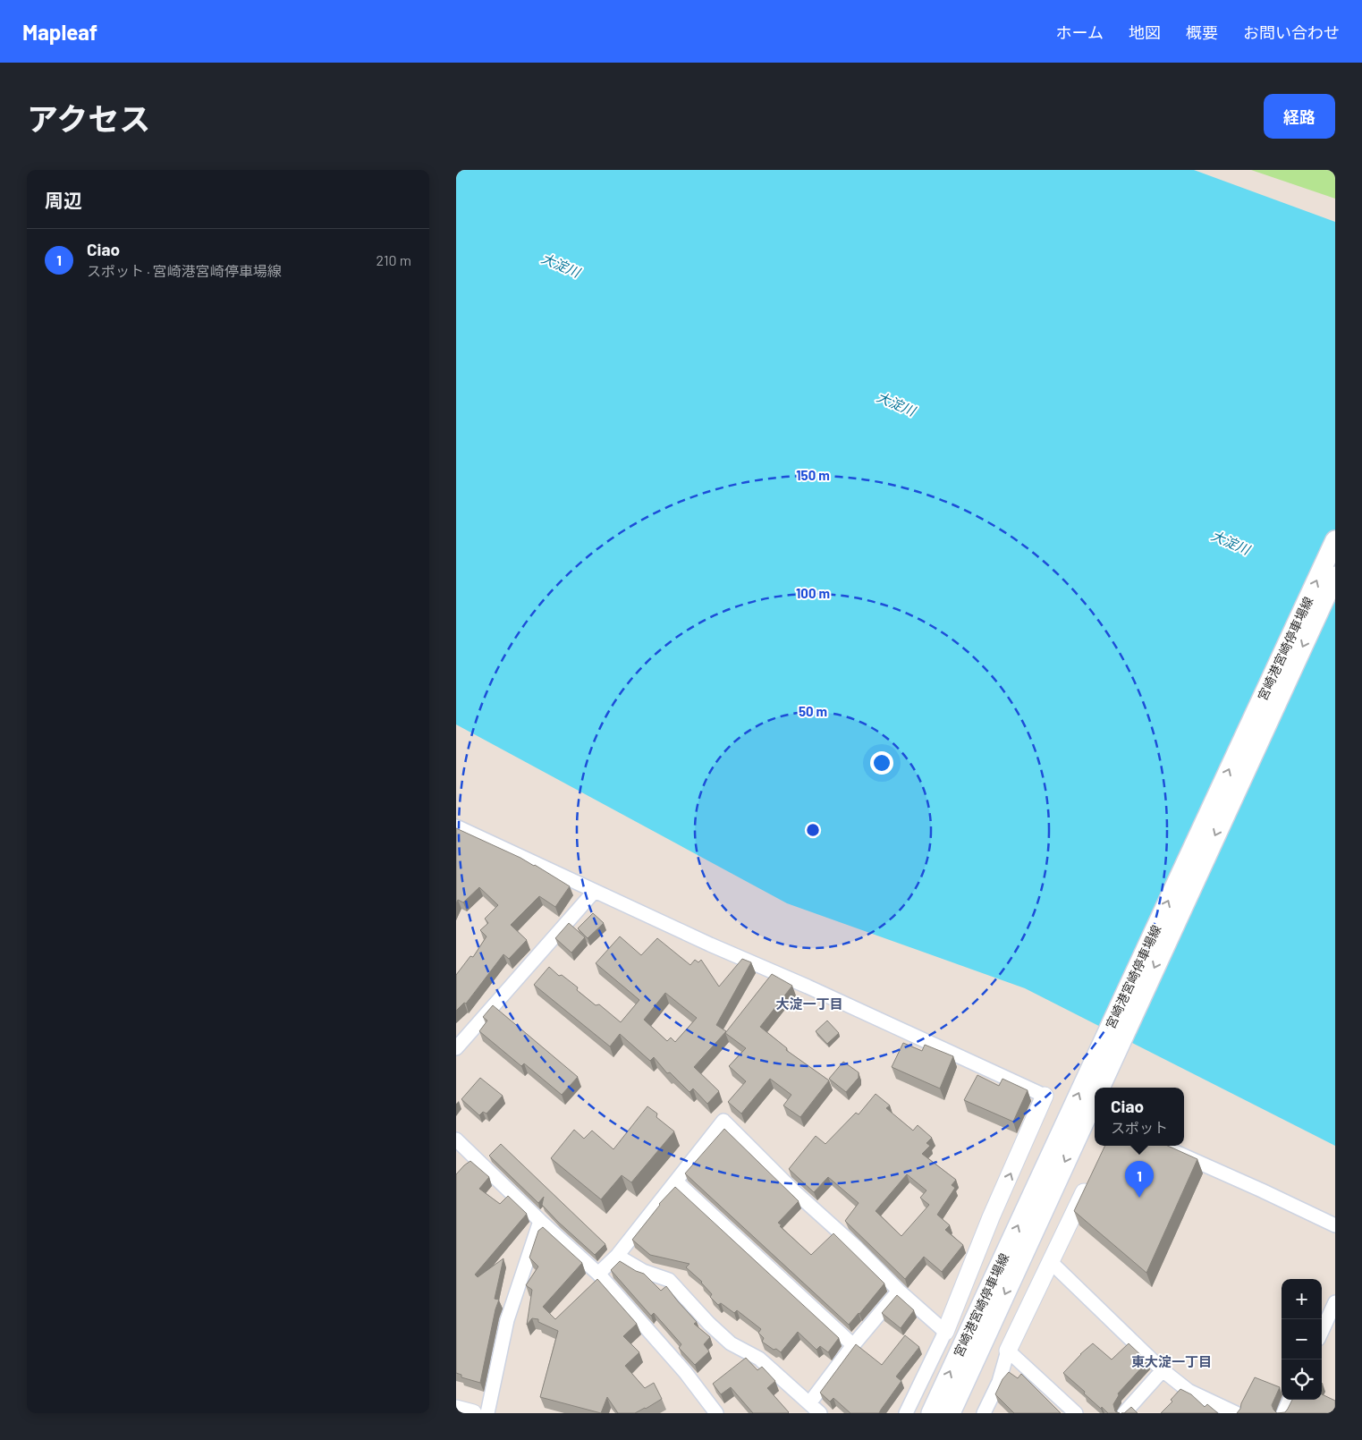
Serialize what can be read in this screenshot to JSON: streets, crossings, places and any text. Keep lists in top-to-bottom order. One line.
{"streets":{"main road":["宮崎港宮崎停車場線"]},"districts":["大淀一丁目","東大淀一丁目"],"water":["大淀川"],"page":{"header":"Mapleaf","nav":["ホーム","地図","概要","お問い合わせ"],"title":"アクセス","buttons":"経路","heading":"周辺","list":[{"mark":"1","name":"Ciao","note":"スポット · 宮崎港宮崎停車場線","value":"210 m"}],"popup":["Ciao","スポット"],"pins":"1","map_buttons":["+","−"]},"rings":["150 m","100 m","50 m"]}
